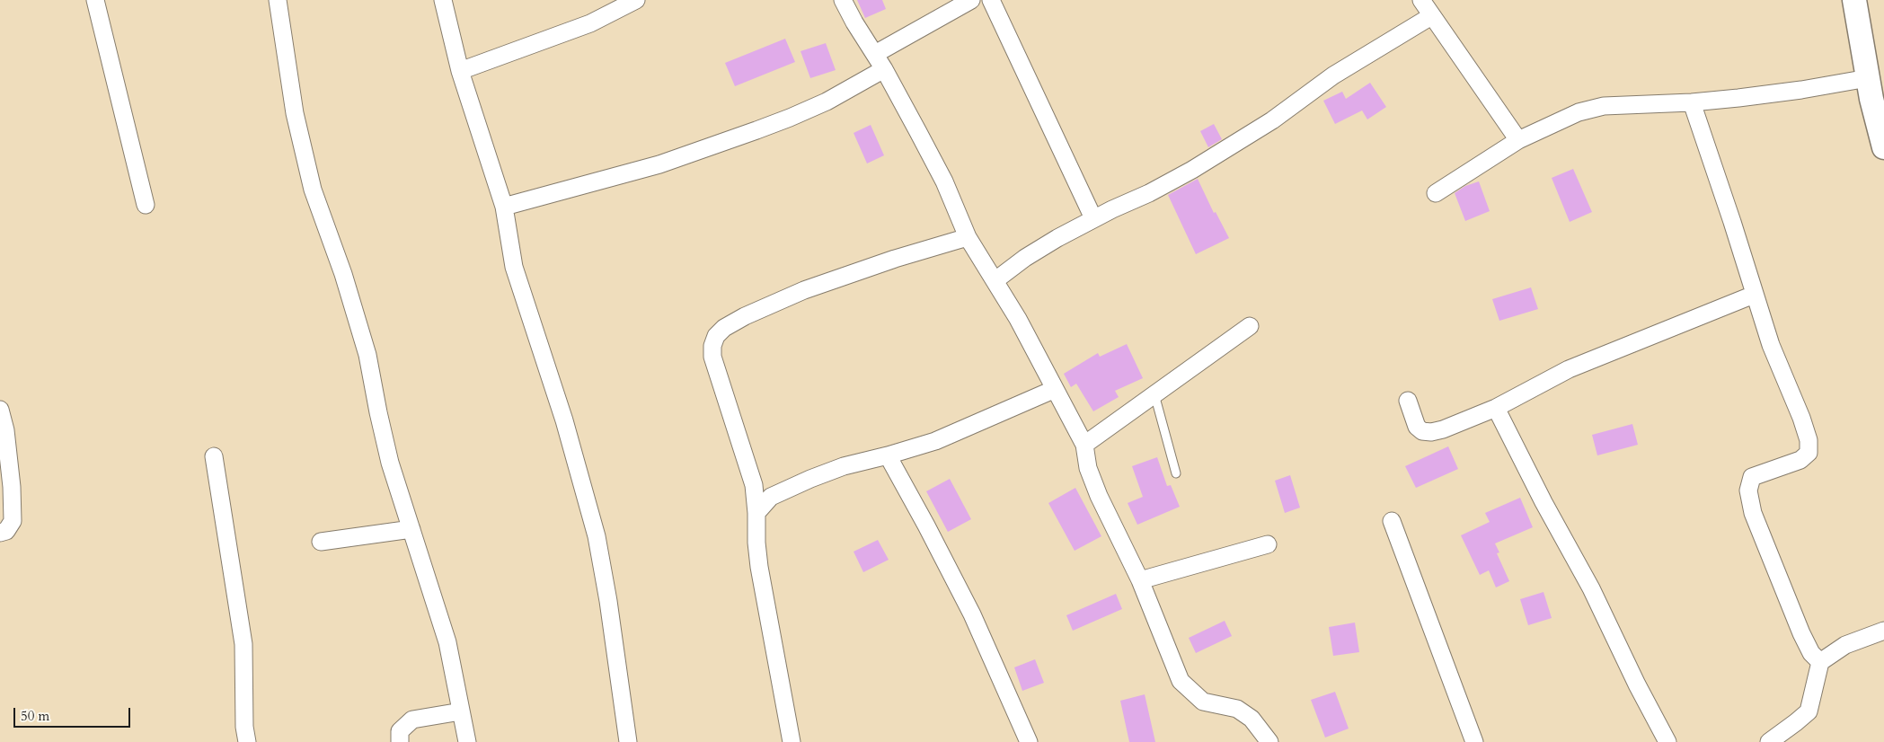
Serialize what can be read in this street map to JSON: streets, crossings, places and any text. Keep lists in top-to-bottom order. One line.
{"scale_bar":"50 m"}
